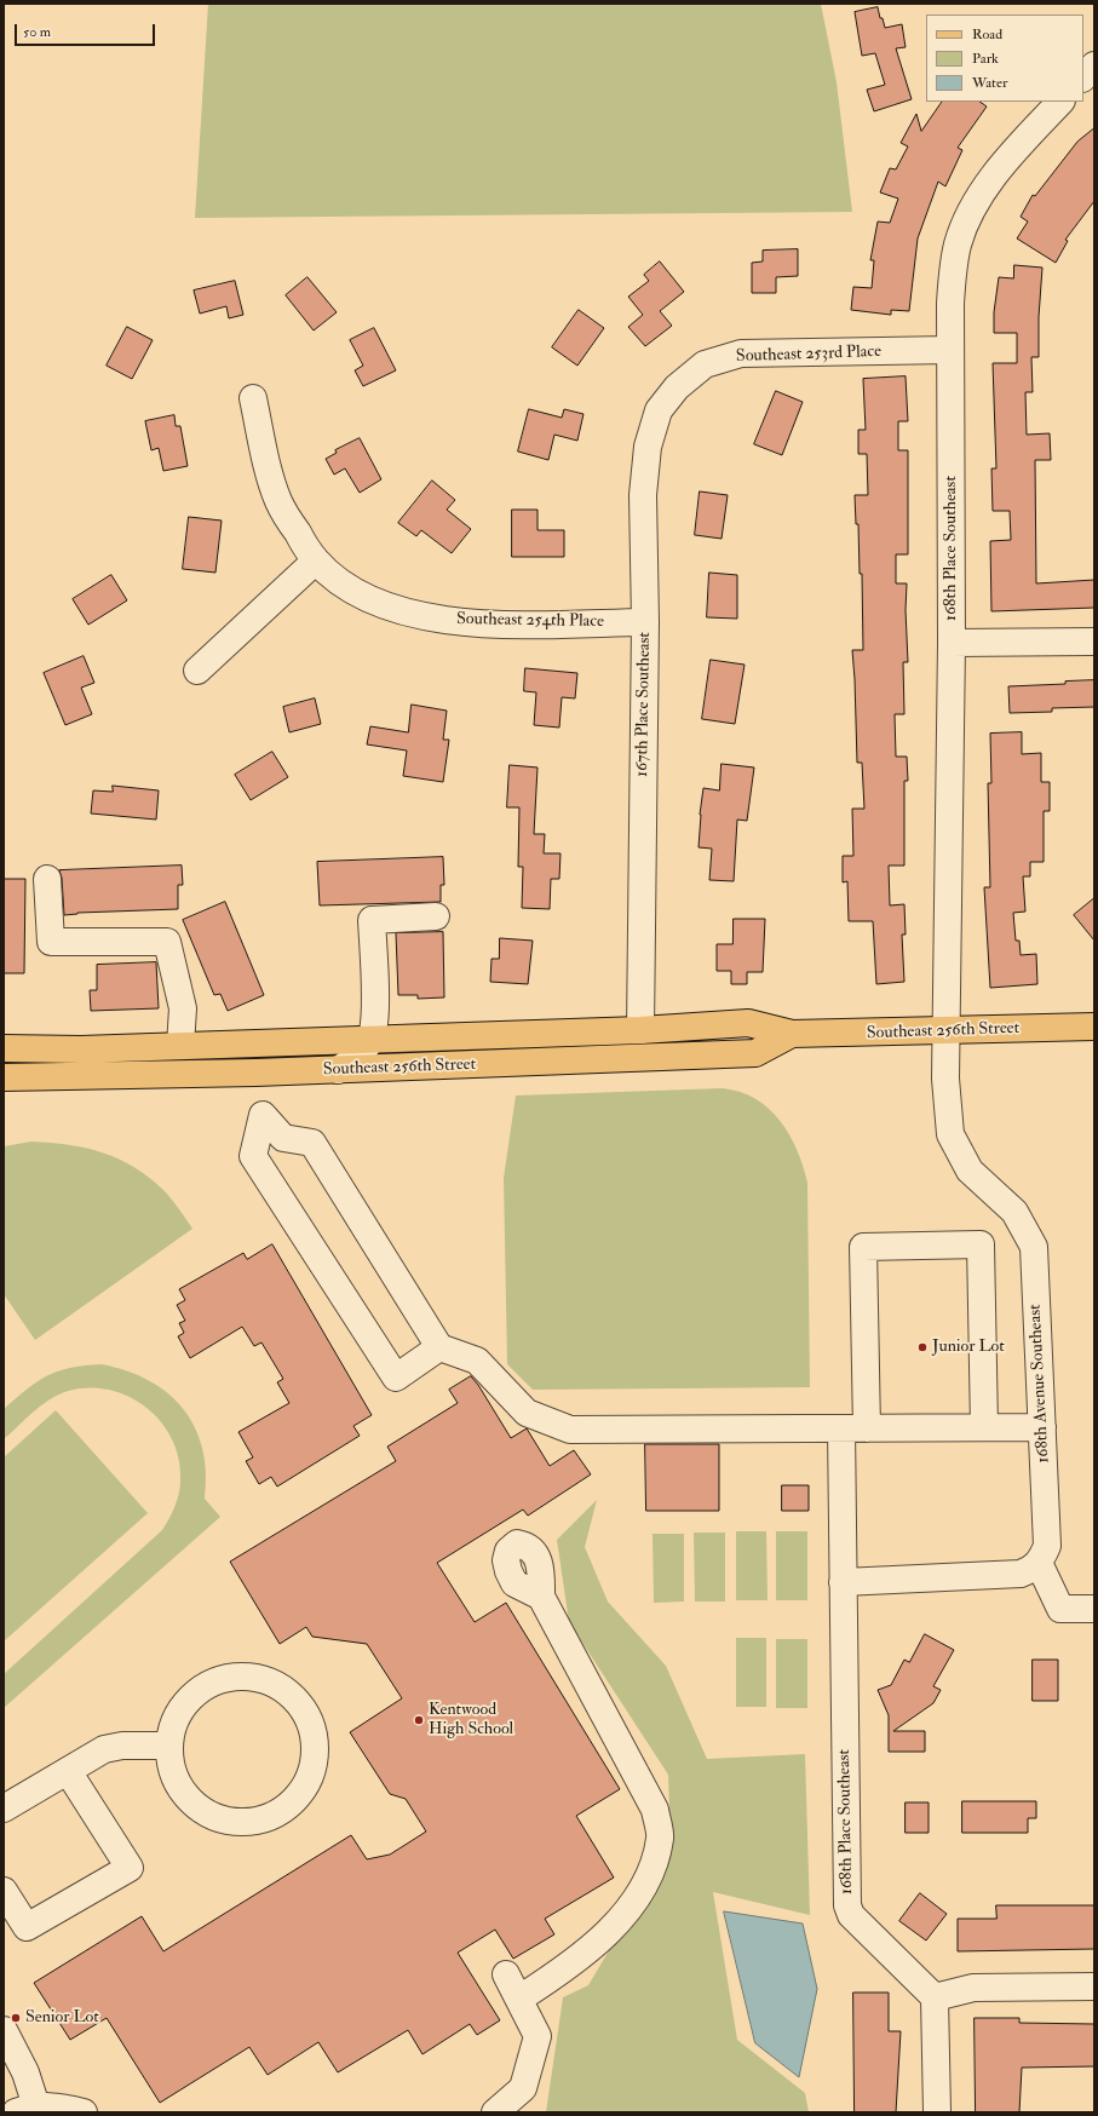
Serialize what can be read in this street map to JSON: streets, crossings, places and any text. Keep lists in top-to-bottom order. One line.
{"streets":{"main road":["Southeast 256th Street"],"street":["Southeast 253rd Place","168th Place Southeast","Southeast 254th Place","167th Place Southeast","168th Avenue Southeast"]},"crossings":[["Southeast 253rd Place","168th Place Southeast"],["Southeast 253rd Place","167th Place Southeast"],["168th Place Southeast","Southeast 256th Street"],["168th Place Southeast","168th Avenue Southeast"],["Southeast 254th Place","167th Place Southeast"],["167th Place Southeast","Southeast 256th Street"],["Southeast 256th Street","168th Avenue Southeast"]],"places":["Junior Lot","Kentwood High School","Senior Lot"],"legend":["Road","Park","Water"],"scale_bar":"50 m"}
